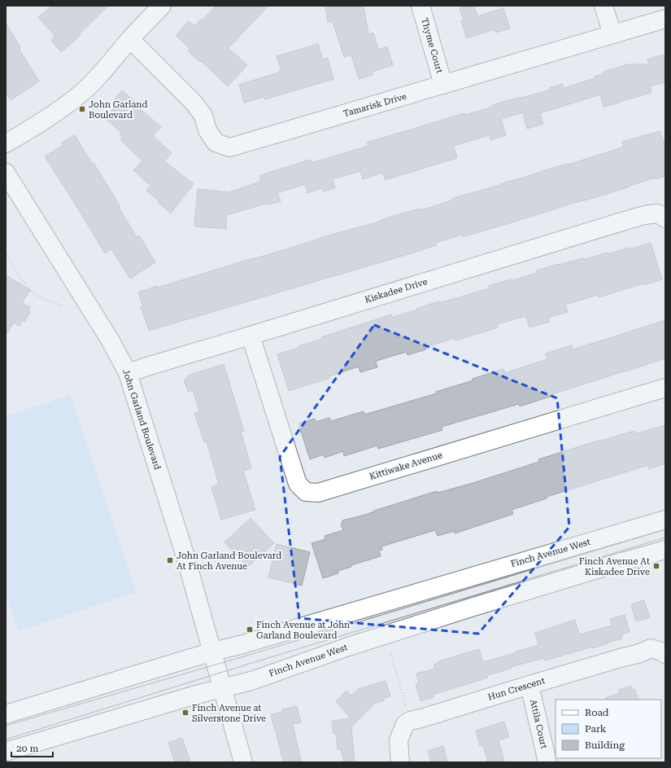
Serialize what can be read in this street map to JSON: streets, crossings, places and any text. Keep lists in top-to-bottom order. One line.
{"streets":{"street":["Thyme Court","Tamarisk Drive","Kiskadee Drive","John Garland Boulevard","Kittiwake Avenue","Finch Avenue West","Hun Crescent","Attila Court"]},"crossings":[["Thyme Court","Tamarisk Drive"],["Kiskadee Drive","John Garland Boulevard"],["Kiskadee Drive","Kittiwake Avenue"],["John Garland Boulevard","Finch Avenue West"],["Hun Crescent","Attila Court"]],"places":{"transit":["John Garland Boulevard","John Garland Boulevard At Finch Avenue","Finch Avenue At Kiskadee Drive","Finch Avenue at John Garland Boulevard","Finch Avenue at Silverstone Drive"]},"legend":["Road","Park","Building"],"scale_bar":"20 m"}
